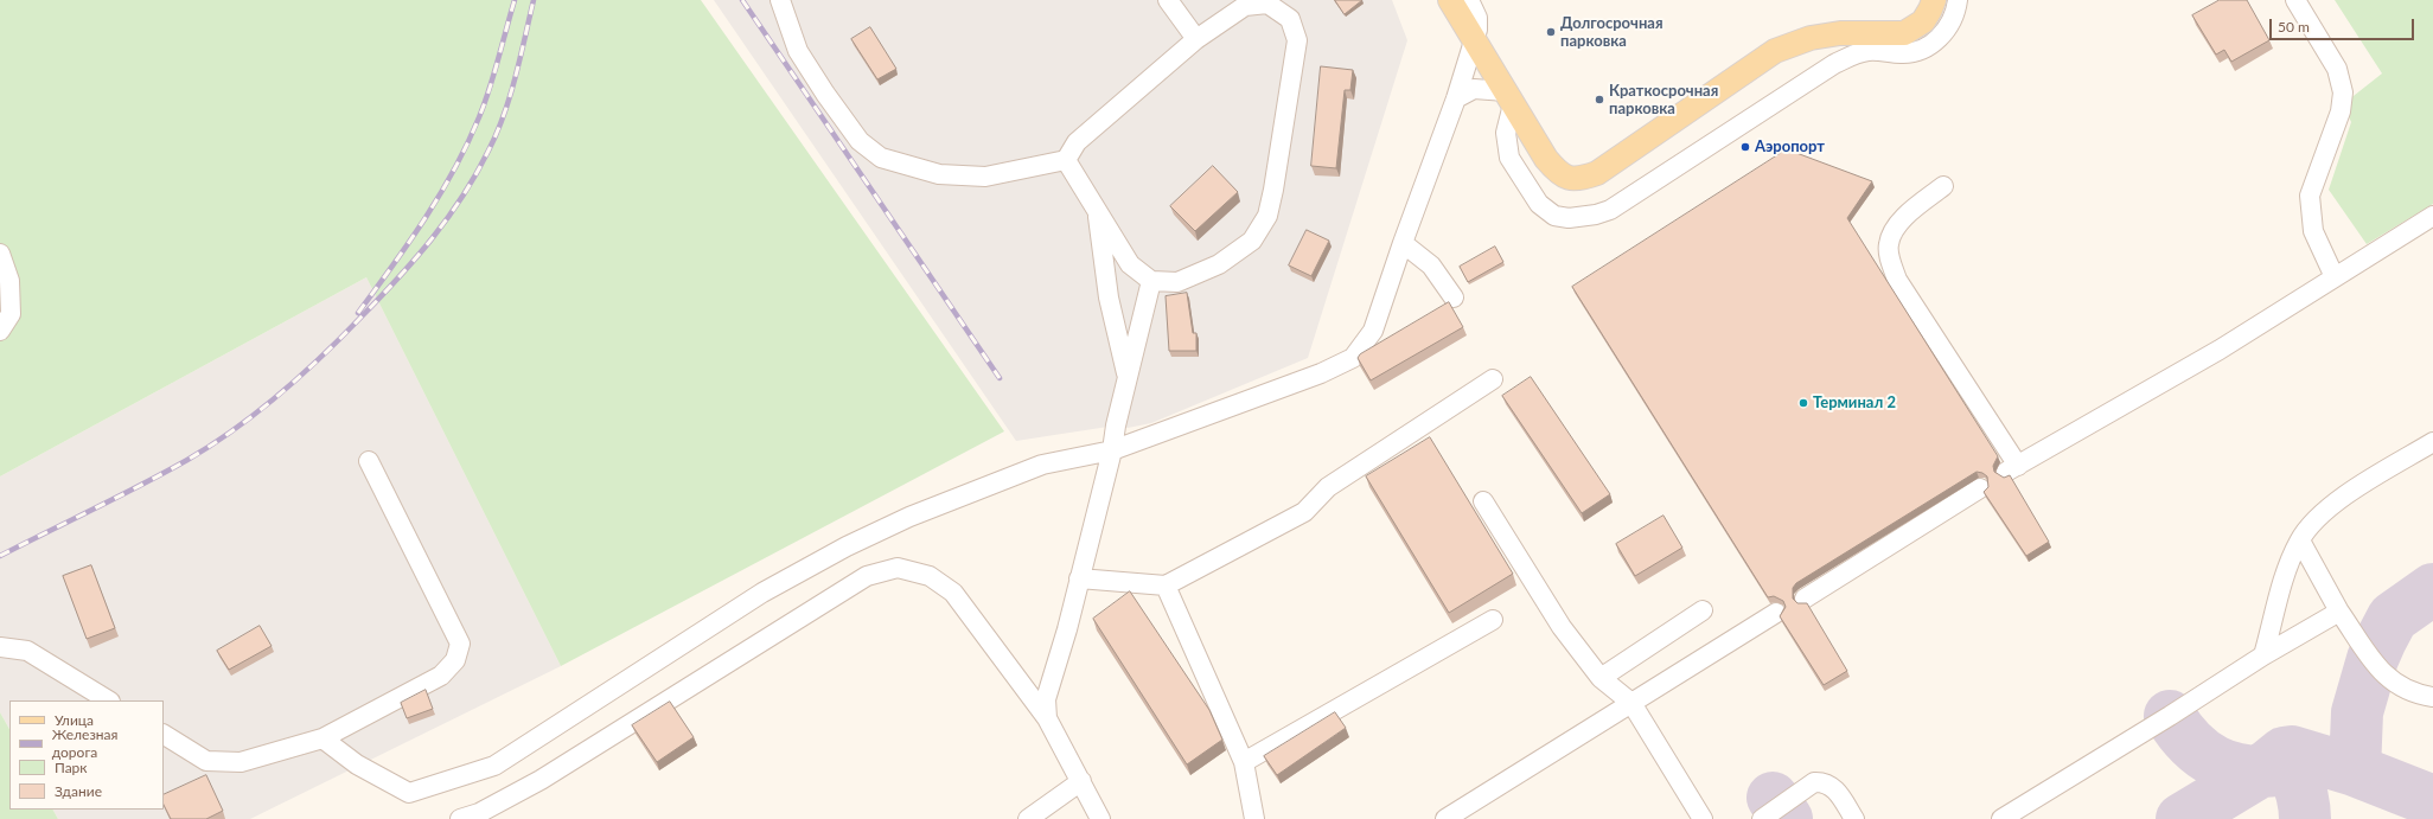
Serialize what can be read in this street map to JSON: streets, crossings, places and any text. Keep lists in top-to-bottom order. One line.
{"places":["Долгосрочная парковка","Краткосрочная парковка","Аэропорт","Терминал 2"],"legend":["Улица","Железная дорога","Парк","Здание"],"scale_bar":"50 m"}
